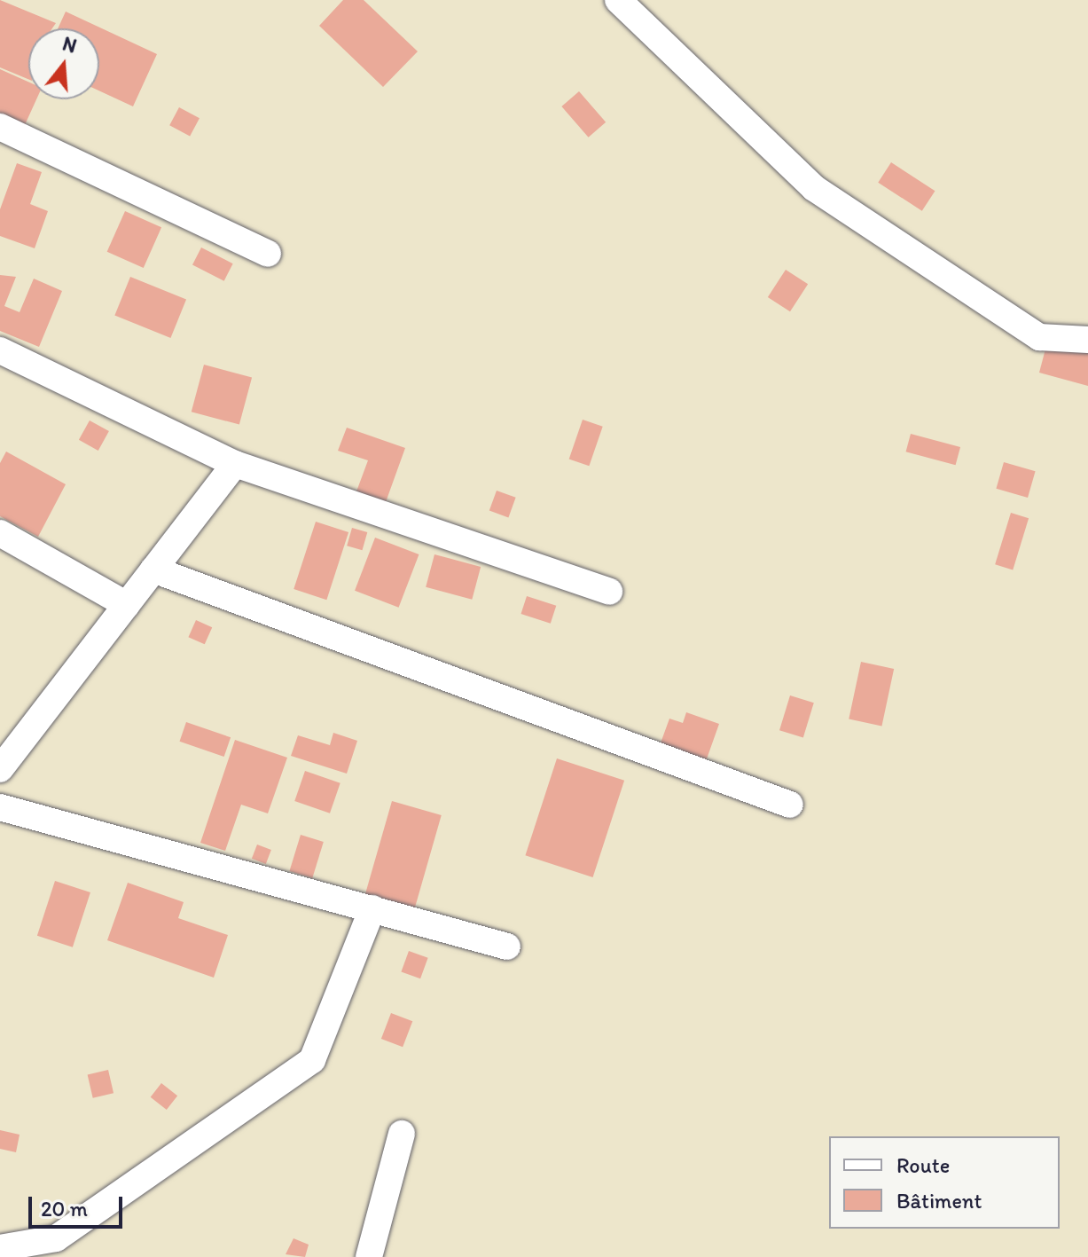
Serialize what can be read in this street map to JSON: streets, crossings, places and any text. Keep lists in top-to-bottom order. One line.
{"legend":["Route","Bâtiment"],"scale_bar":"20 m","north":"top"}
